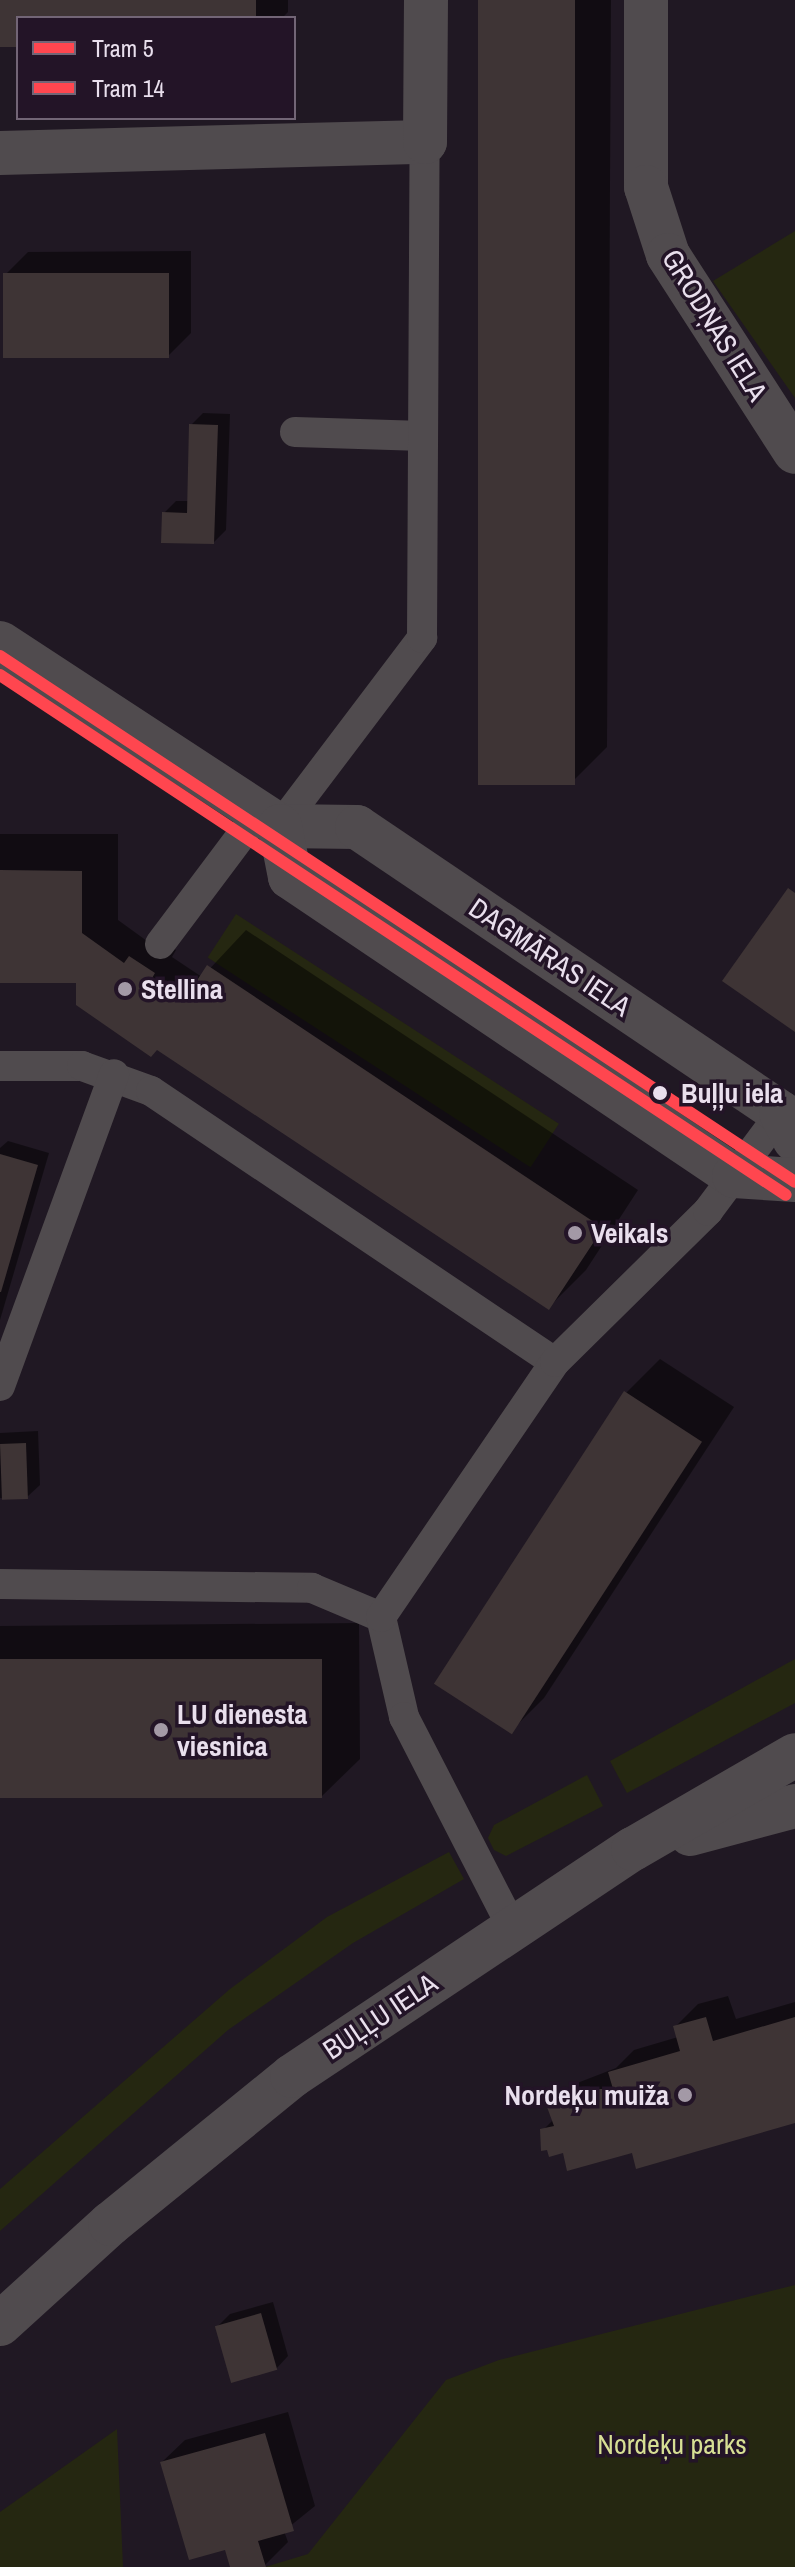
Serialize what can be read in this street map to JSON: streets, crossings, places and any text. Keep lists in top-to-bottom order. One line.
{"streets":{"street":["GRODŅAS IELA","DAGMĀRAS IELA","BUĻĻU IELA"]},"parks":["Nordeķu parks"],"places":["Stellina","Buļļu iela","Veikals","LU dienesta viesnica","Nordeķu muiža"],"lines":["tram line 5","tram line 14"],"legend":["Tram 5","Tram 14"]}
